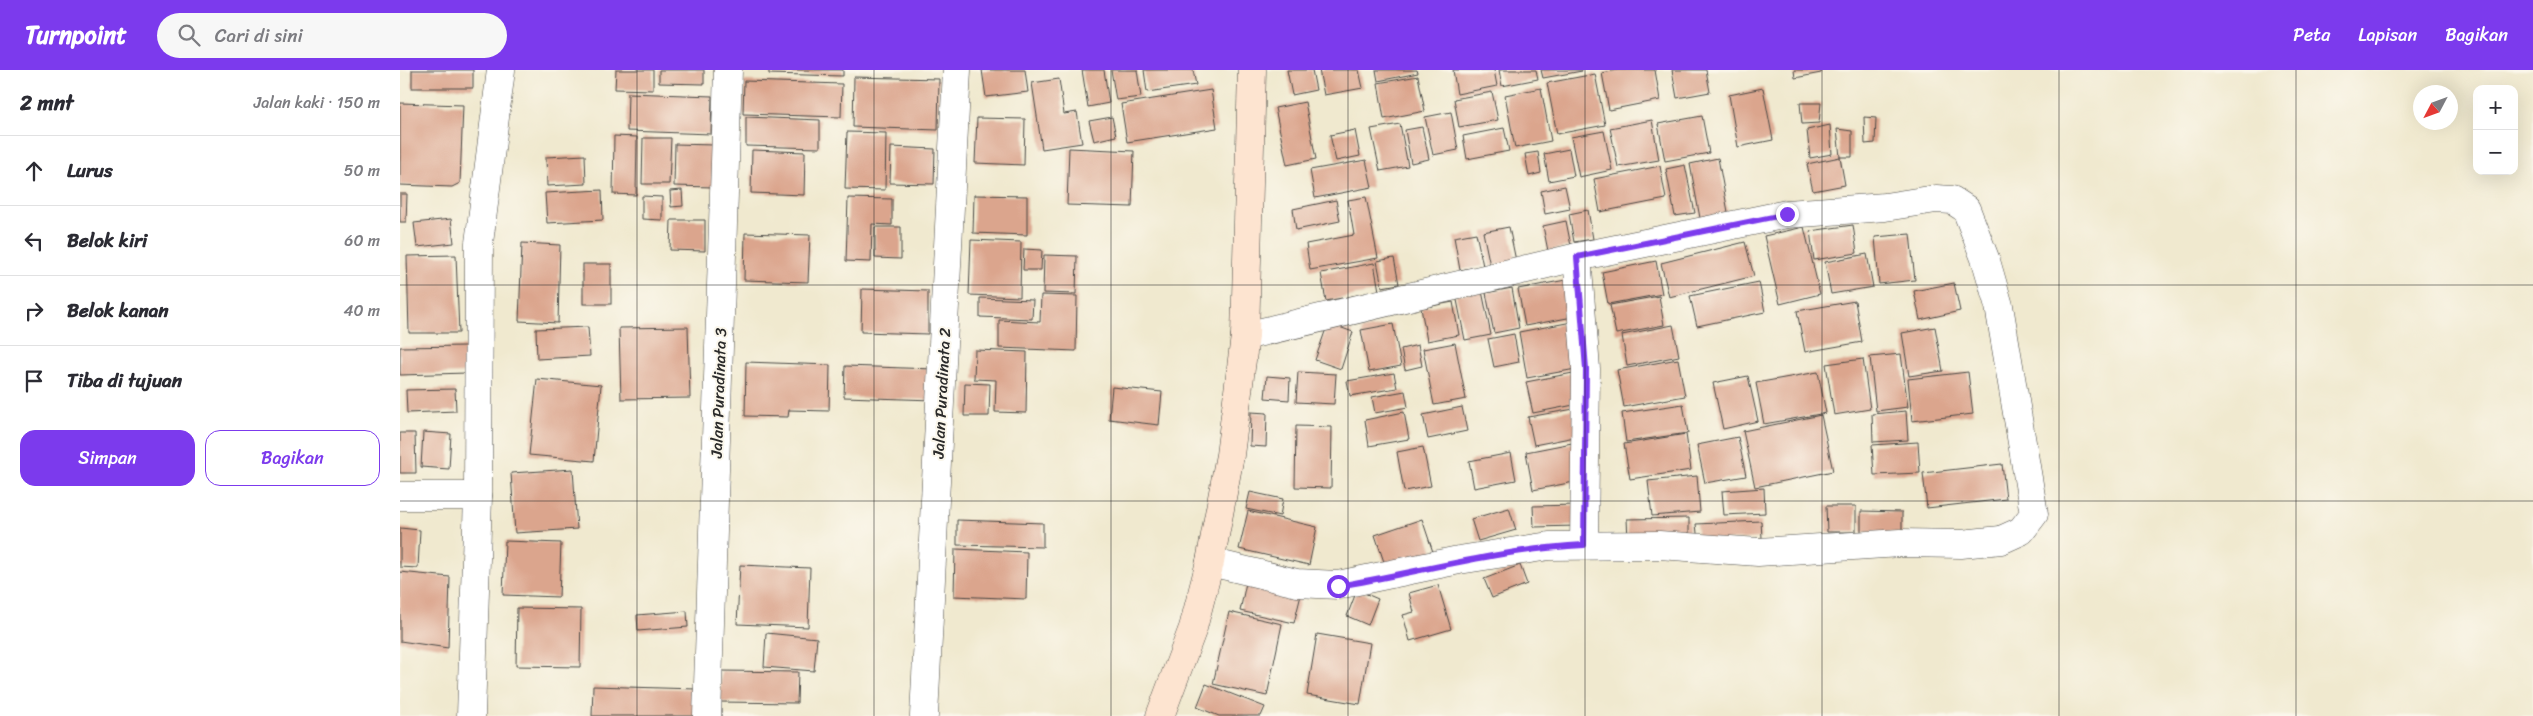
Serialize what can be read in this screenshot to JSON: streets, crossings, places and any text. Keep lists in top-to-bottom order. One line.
{"streets":{"street":["Jalan Puradinata 3","Jalan Puradinata 2"]},"north":"bottom left","page":{"header":"Turnpoint","search":"Cari di sini","nav":["Peta","Lapisan","Bagikan"],"heading":["2 mnt","Jalan kaki · 150 m"],"map_buttons":["+","−"],"list":[["Lurus","50 m"],["Belok kiri","60 m"],["Belok kanan","40 m"],"Tiba di tujuan"],"buttons":["Simpan","Bagikan"]}}
